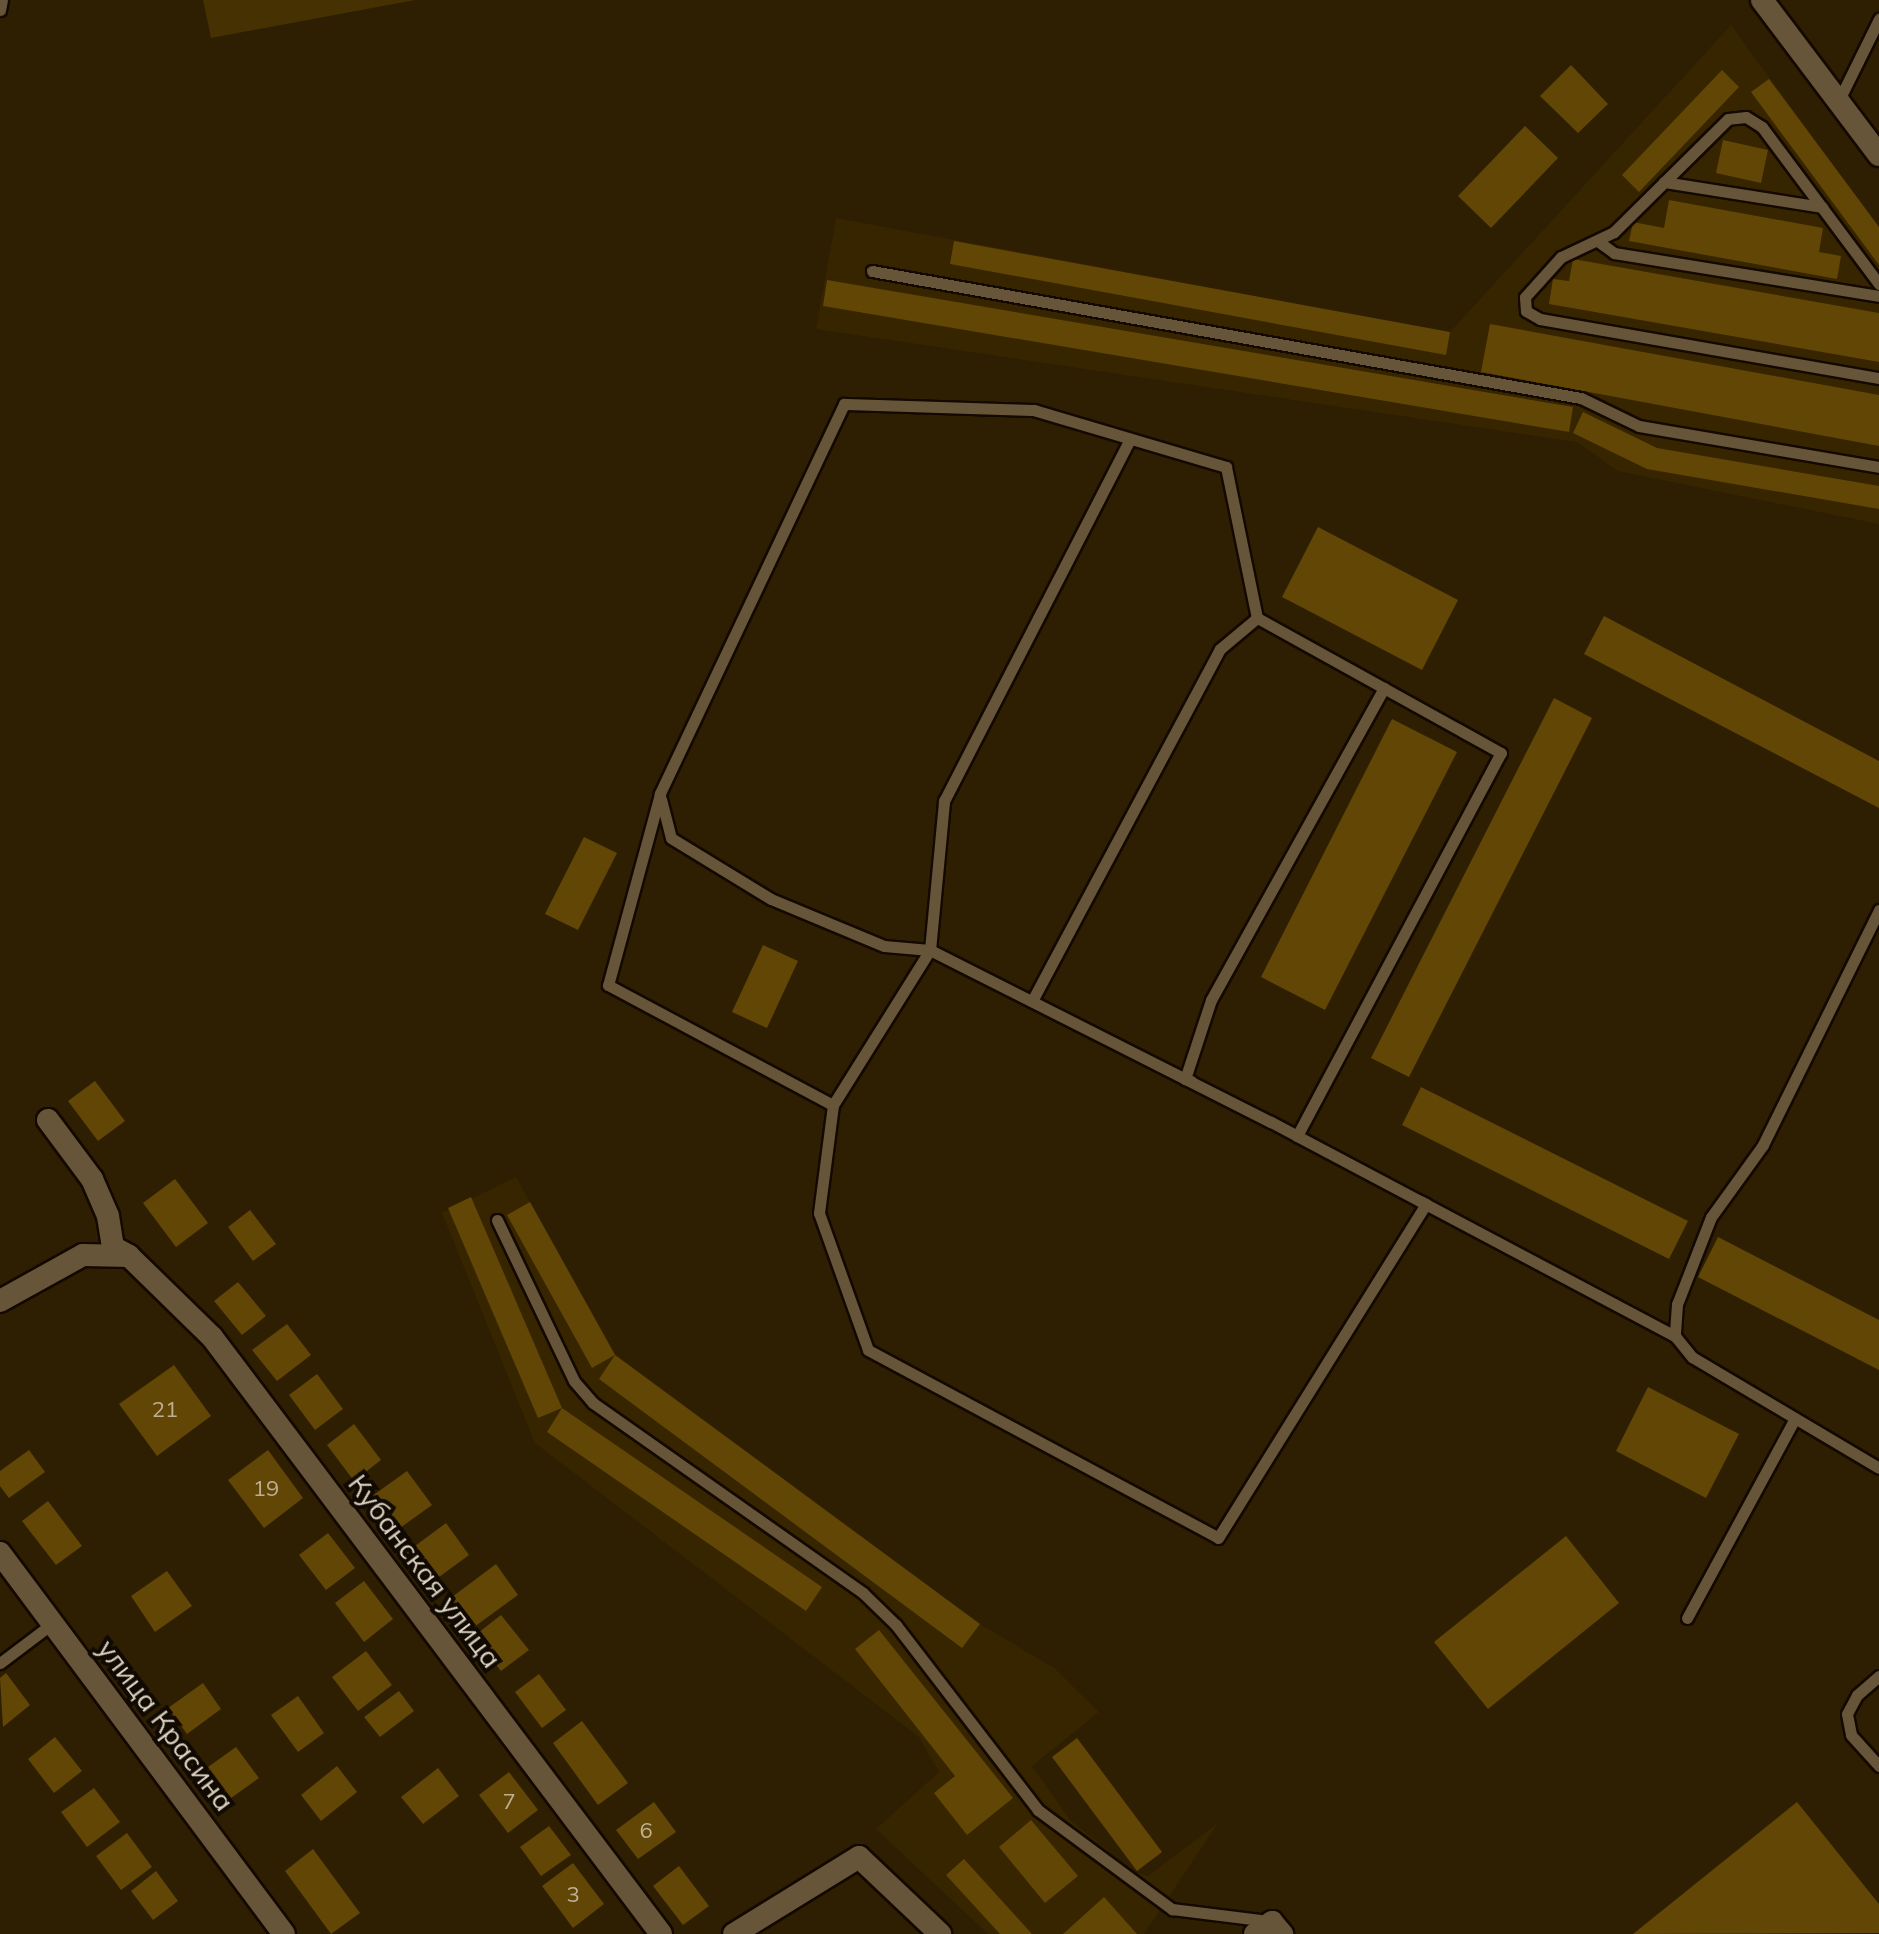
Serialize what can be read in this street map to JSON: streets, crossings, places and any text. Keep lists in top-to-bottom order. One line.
{"streets":{"street":["Кубанская улица","улица Красина"]},"house_numbers":["21","19","7","6","3"]}
